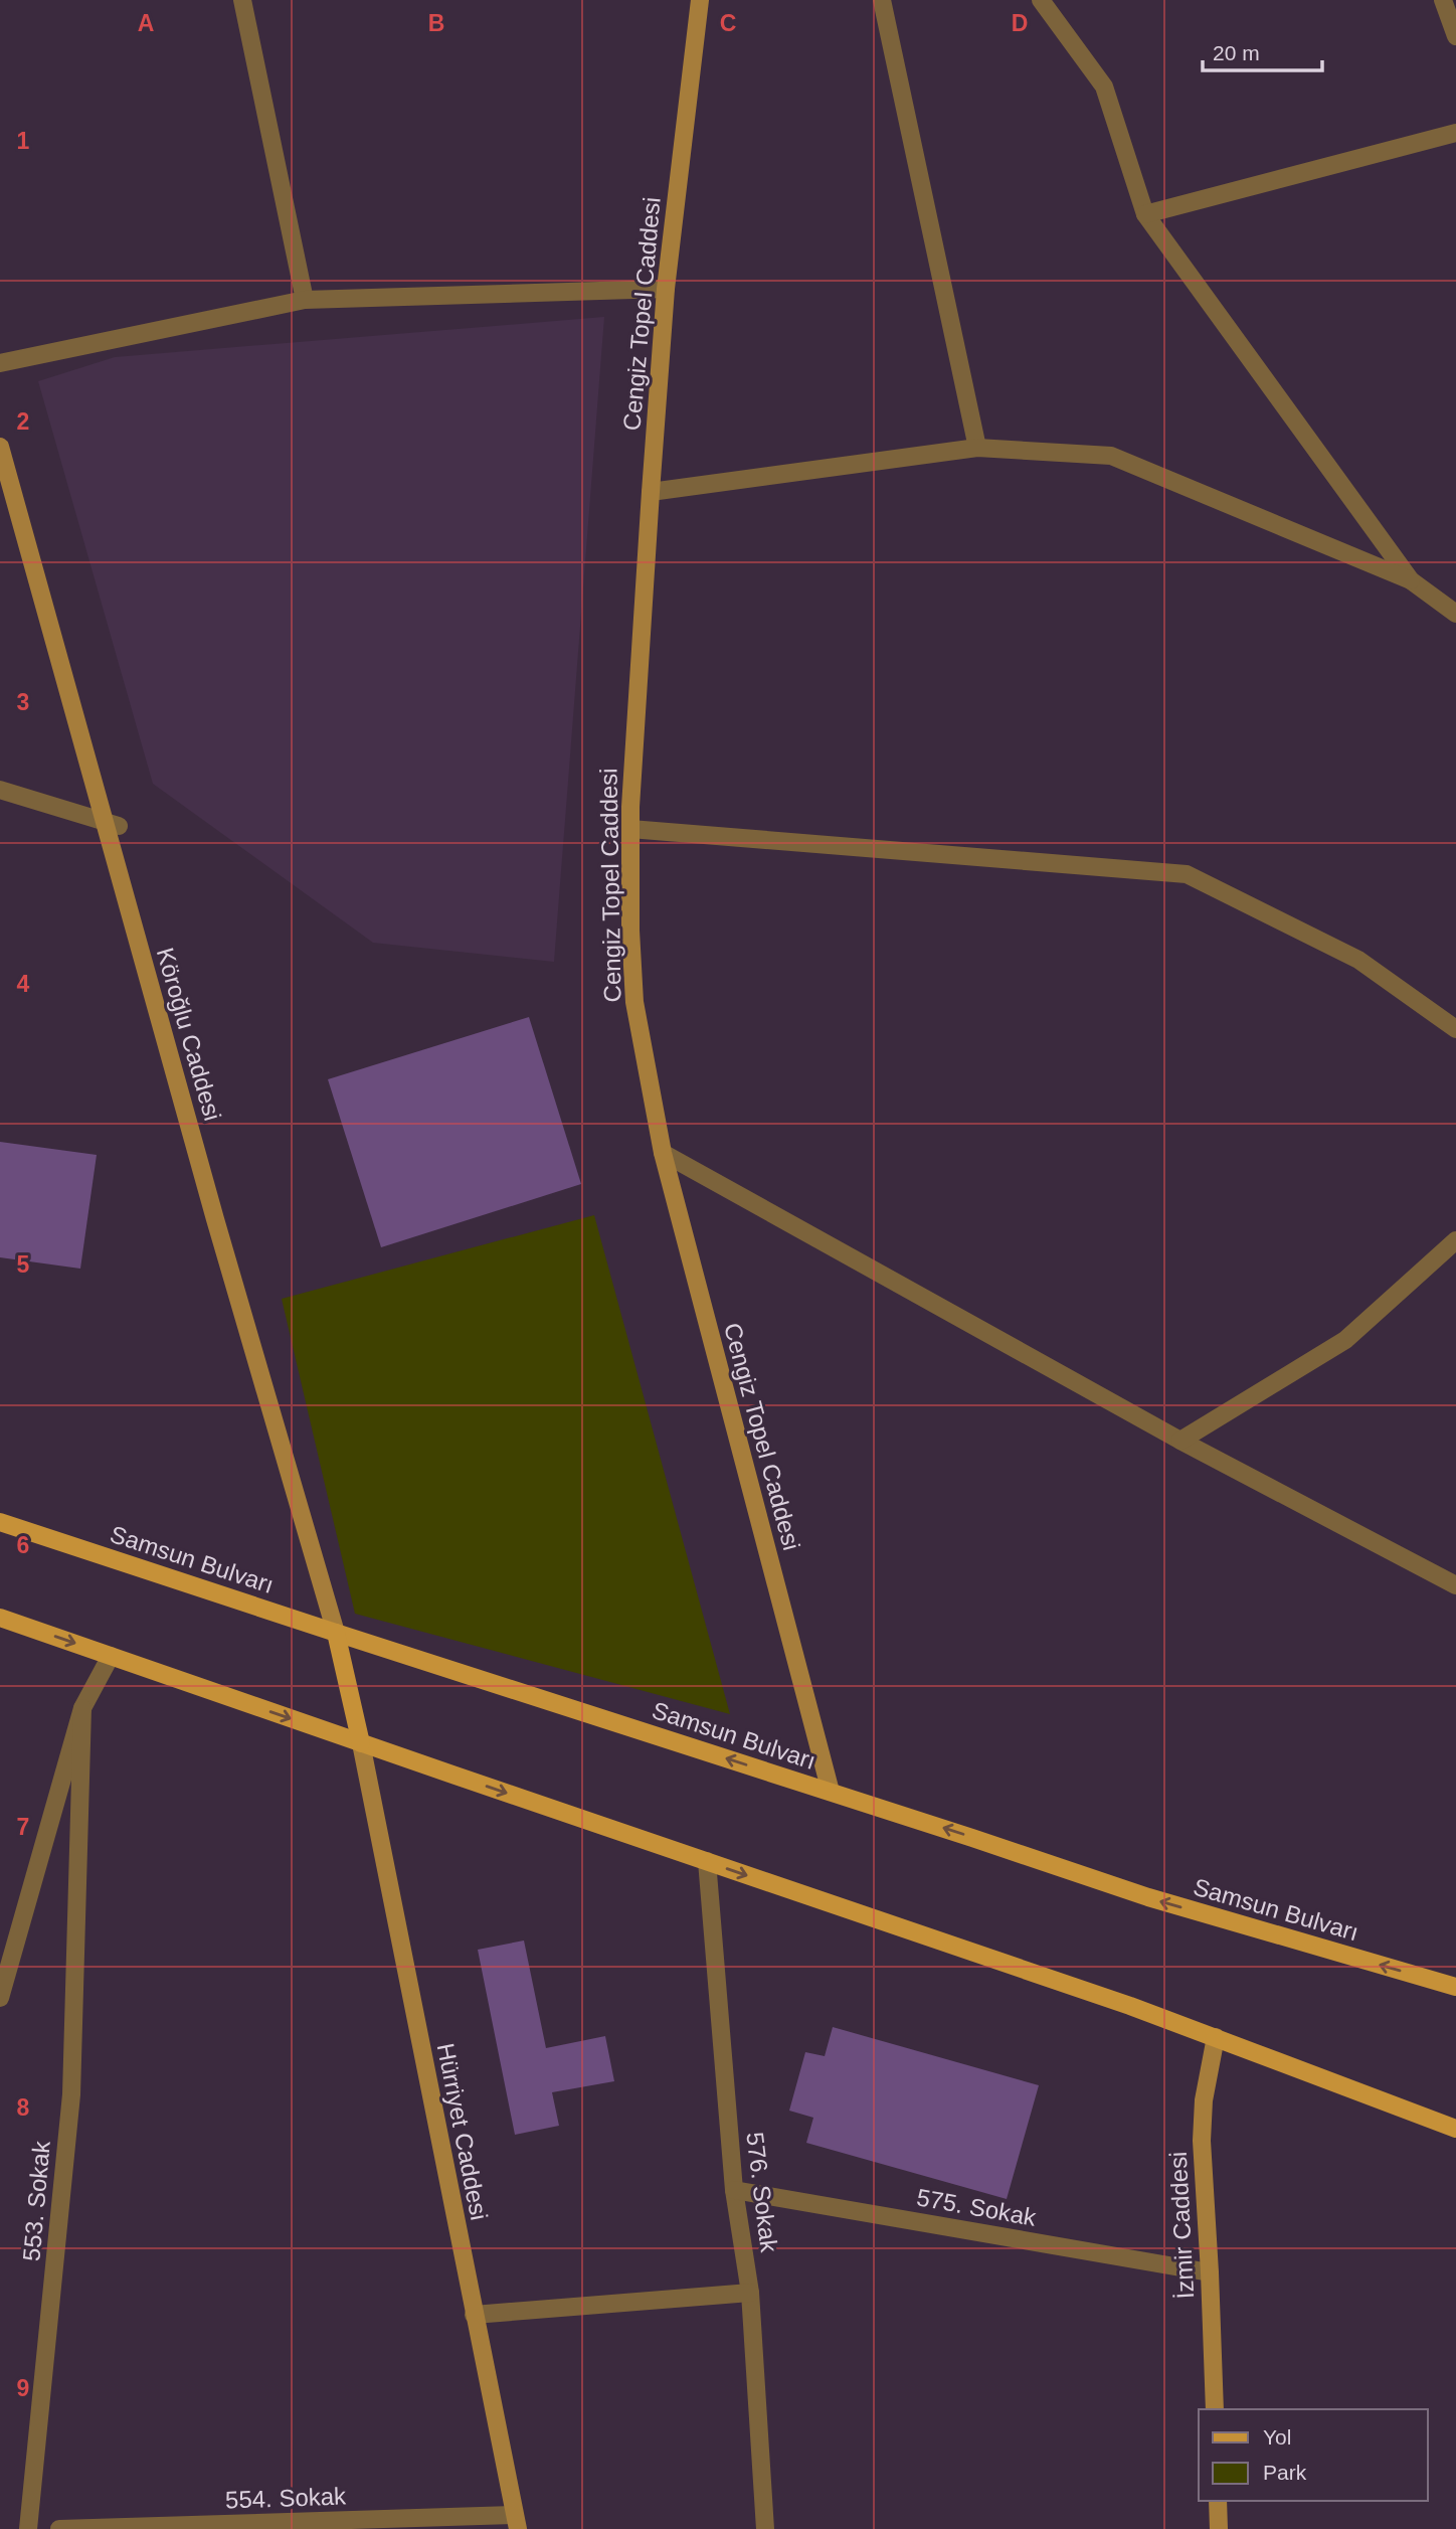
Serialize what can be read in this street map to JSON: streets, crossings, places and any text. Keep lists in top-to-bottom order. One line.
{"streets":{"main road":["Samsun Bulvarı"],"street":["Cengiz Topel Caddesi","Köroğlu Caddesi","Hürriyet Caddesi","576. Sokak","553. Sokak","575. Sokak","İzmir Caddesi","554. Sokak"]},"crossings":[["Cengiz Topel Caddesi","Samsun Bulvarı"],["Köroğlu Caddesi","Samsun Bulvarı"],["Hürriyet Caddesi","554. Sokak"],["576. Sokak","575. Sokak"],["575. Sokak","İzmir Caddesi"]],"legend":["Yol","Park"],"scale_bar":"20 m","grid":{"columns":["A","B","C","D"],"rows":["1","2","3","4","5","6","7","8","9"]}}
